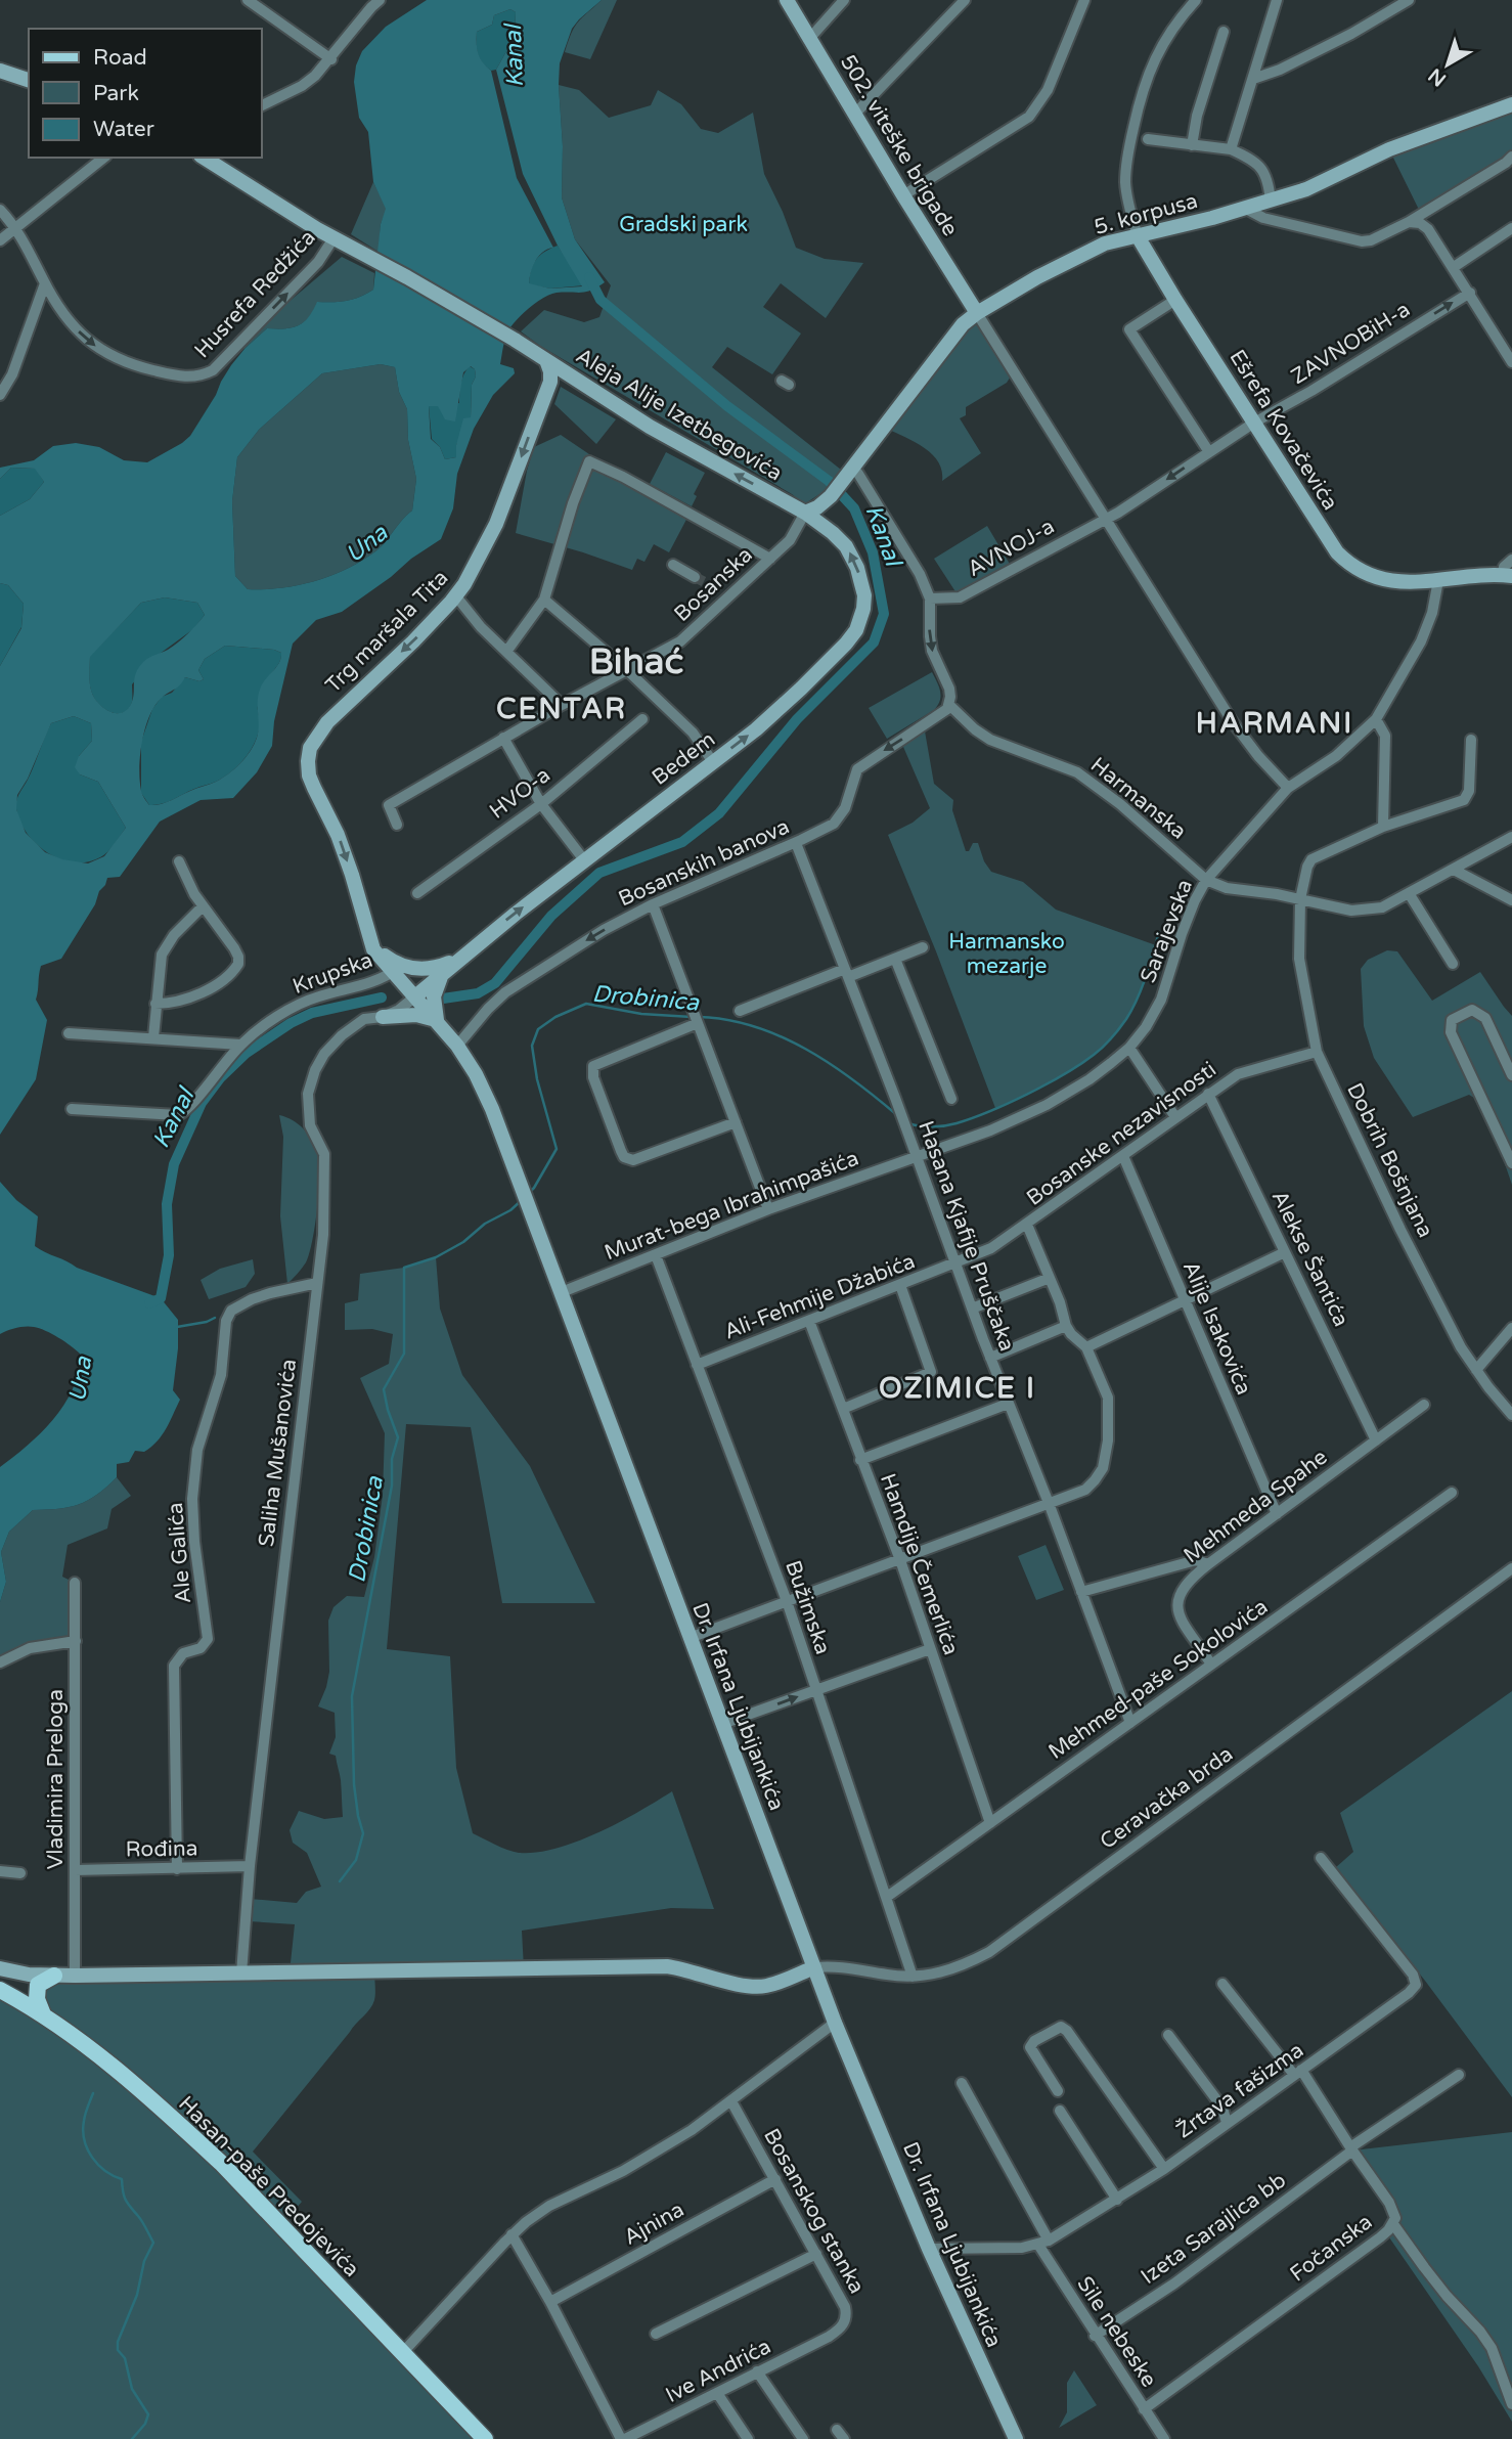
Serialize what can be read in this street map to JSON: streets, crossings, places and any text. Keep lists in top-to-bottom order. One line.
{"streets":{"main road":["502. viteške brigade","5. korpusa","Aleja Alije Izetbegovića","Ešrefa Kovačevića","Trg maršala Tita","Bedem","Dr. Irfana Ljubijankića","Hasan-paše Predojevića"],"street":["Husrefa Redžića","ZAVNOBiH-a","AVNOJ-a","Bosanska","HVO-a","Harmanska","Bosanskih banova","Sarajevska","Krupska","Bosanske nezavisnosti","Dobrih Bošnjana","Murat-bega Ibrahimpašića","Hasana Kjafije Pruščaka","Alekse Šantića","Ali-Fehmije Džabića","Alije Isakovića","Saliha Mušanovića","Mehmeda Spahe","Ale Galića","Hamdije Čemerlića","Bužimska","Mehmed-paše Sokolovića","Vladimira Preloga","Ceravačka brda","Rođina","Žrtava fašizma","Bosanskog stanka","Ajnina","Izeta Sarajlica bb","Fočanska","Sile nebeske","Ive Andrića"]},"crossings":[["502. viteške brigade","5. korpusa"],["5. korpusa","Aleja Alije Izetbegovića"],["5. korpusa","Ešrefa Kovačevića"],["5. korpusa","Bosanska"],["5. korpusa","Bedem"],["Husrefa Redžića","Aleja Alije Izetbegovića"],["ZAVNOBiH-a","Ešrefa Kovačevića"],["ZAVNOBiH-a","AVNOJ-a"],["Aleja Alije Izetbegovića","Bosanska"],["Aleja Alije Izetbegovića","Bedem"],["Ešrefa Kovačevića","Sarajevska"],["Bosanska","Bedem"],["Trg maršala Tita","Dr. Irfana Ljubijankića"],["Bedem","Saliha Mušanovića"],["Bedem","Dr. Irfana Ljubijankića"],["Harmanska","Bosanskih banova"],["Harmanska","Sarajevska"],["Harmanska","Dobrih Bošnjana"],["Bosanskih banova","Hasana Kjafije Pruščaka"],["Bosanskih banova","Dr. Irfana Ljubijankića"],["Sarajevska","Murat-bega Ibrahimpašića"],["Sarajevska","Hasana Kjafije Pruščaka"],["Krupska","Dr. Irfana Ljubijankića"],["Bosanske nezavisnosti","Dobrih Bošnjana"],["Bosanske nezavisnosti","Hasana Kjafije Pruščaka"],["Bosanske nezavisnosti","Alekse Šantića"],["Bosanske nezavisnosti","Ali-Fehmije Džabića"],["Bosanske nezavisnosti","Alije Isakovića"],["Murat-bega Ibrahimpašića","Hasana Kjafije Pruščaka"],["Murat-bega Ibrahimpašića","Bužimska"],["Murat-bega Ibrahimpašića","Dr. Irfana Ljubijankića"],["Hasana Kjafije Pruščaka","Ali-Fehmije Džabića"],["Hasana Kjafije Pruščaka","Mehmed-paše Sokolovića"],["Alekse Šantića","Mehmeda Spahe"],["Ali-Fehmije Džabića","Hamdije Čemerlića"],["Ali-Fehmije Džabića","Bužimska"],["Alije Isakovića","Mehmeda Spahe"],["Saliha Mušanovića","Ale Galića"],["Saliha Mušanovića","Dr. Irfana Ljubijankića"],["Saliha Mušanovića","Rođina"],["Mehmeda Spahe","Mehmed-paše Sokolovića"],["Ale Galića","Rođina"],["Hamdije Čemerlića","Mehmed-paše Sokolovića"],["Bužimska","Mehmed-paše Sokolovića"],["Bužimska","Ceravačka brda"],["Dr. Irfana Ljubijankića","Ceravačka brda"],["Dr. Irfana Ljubijankića","Žrtava fašizma"],["Vladimira Preloga","Rođina"],["Žrtava fašizma","Fočanska"],["Žrtava fašizma","Sile nebeske"],["Bosanskog stanka","Ajnina"],["Bosanskog stanka","Ive Andrića"],["Izeta Sarajlica bb","Fočanska"],["Izeta Sarajlica bb","Sile nebeske"],["Fočanska","Sile nebeske"]],"one_way":["Aleja Alije Izetbegovića","Trg maršala Tita","Bedem","Bosanskih banova"],"districts":["Bihać","CENTAR","HARMANI","OZIMICE I"],"water":["Kanal","Una","Drobinica"],"parks":["Gradski park","Harmansko mezarje"],"legend":["Road","Park","Water"],"north":"bottom left"}
